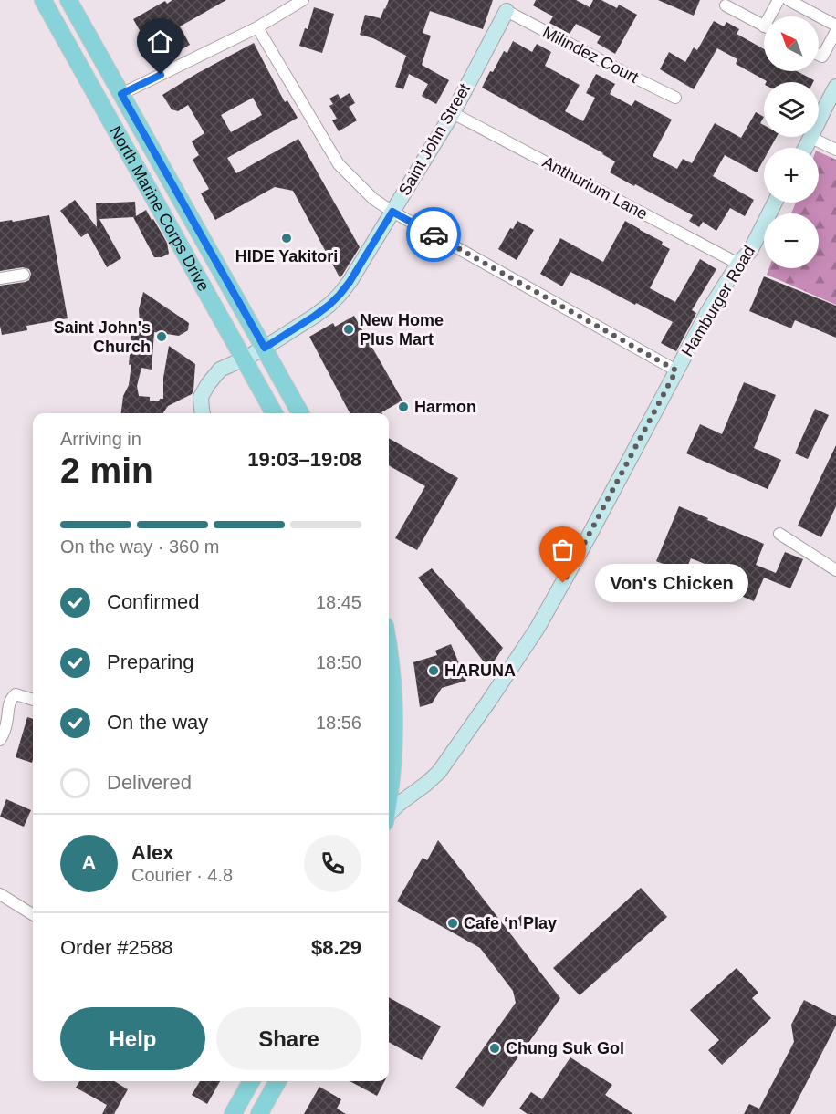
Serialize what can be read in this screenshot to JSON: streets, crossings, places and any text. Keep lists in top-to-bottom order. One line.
{"streets":{"main road":["North Marine Corps Drive"],"street":["Milindez Court","Saint John Street","Anthurium Lane","Hamburger Road"]},"crossings":[["Milindez Court","Saint John Street"],["Saint John Street","Anthurium Lane"],["Saint John Street","North Marine Corps Drive"],["Anthurium Lane","Hamburger Road"]],"places":["HIDE Yakitori","New Home Plus Mart","Saint John's Church","Harmon","Von's Chicken","HARUNA","Cafe ‘n Play","Chung Suk Gol"],"north":"top left","page":{"map_buttons":["+","−"],"heading":["2 min","Arriving in","19:03–19:08"],"panel":["Alex","Courier · 4.8","Order #2588","$8.29"],"bar":"On the way · 360 m","bubble":"Von's Chicken","list":[["Confirmed","18:45"],["Preparing","18:50"],["On the way","18:56"],"Delivered"],"round":"A","buttons":["Help","Share"]}}
